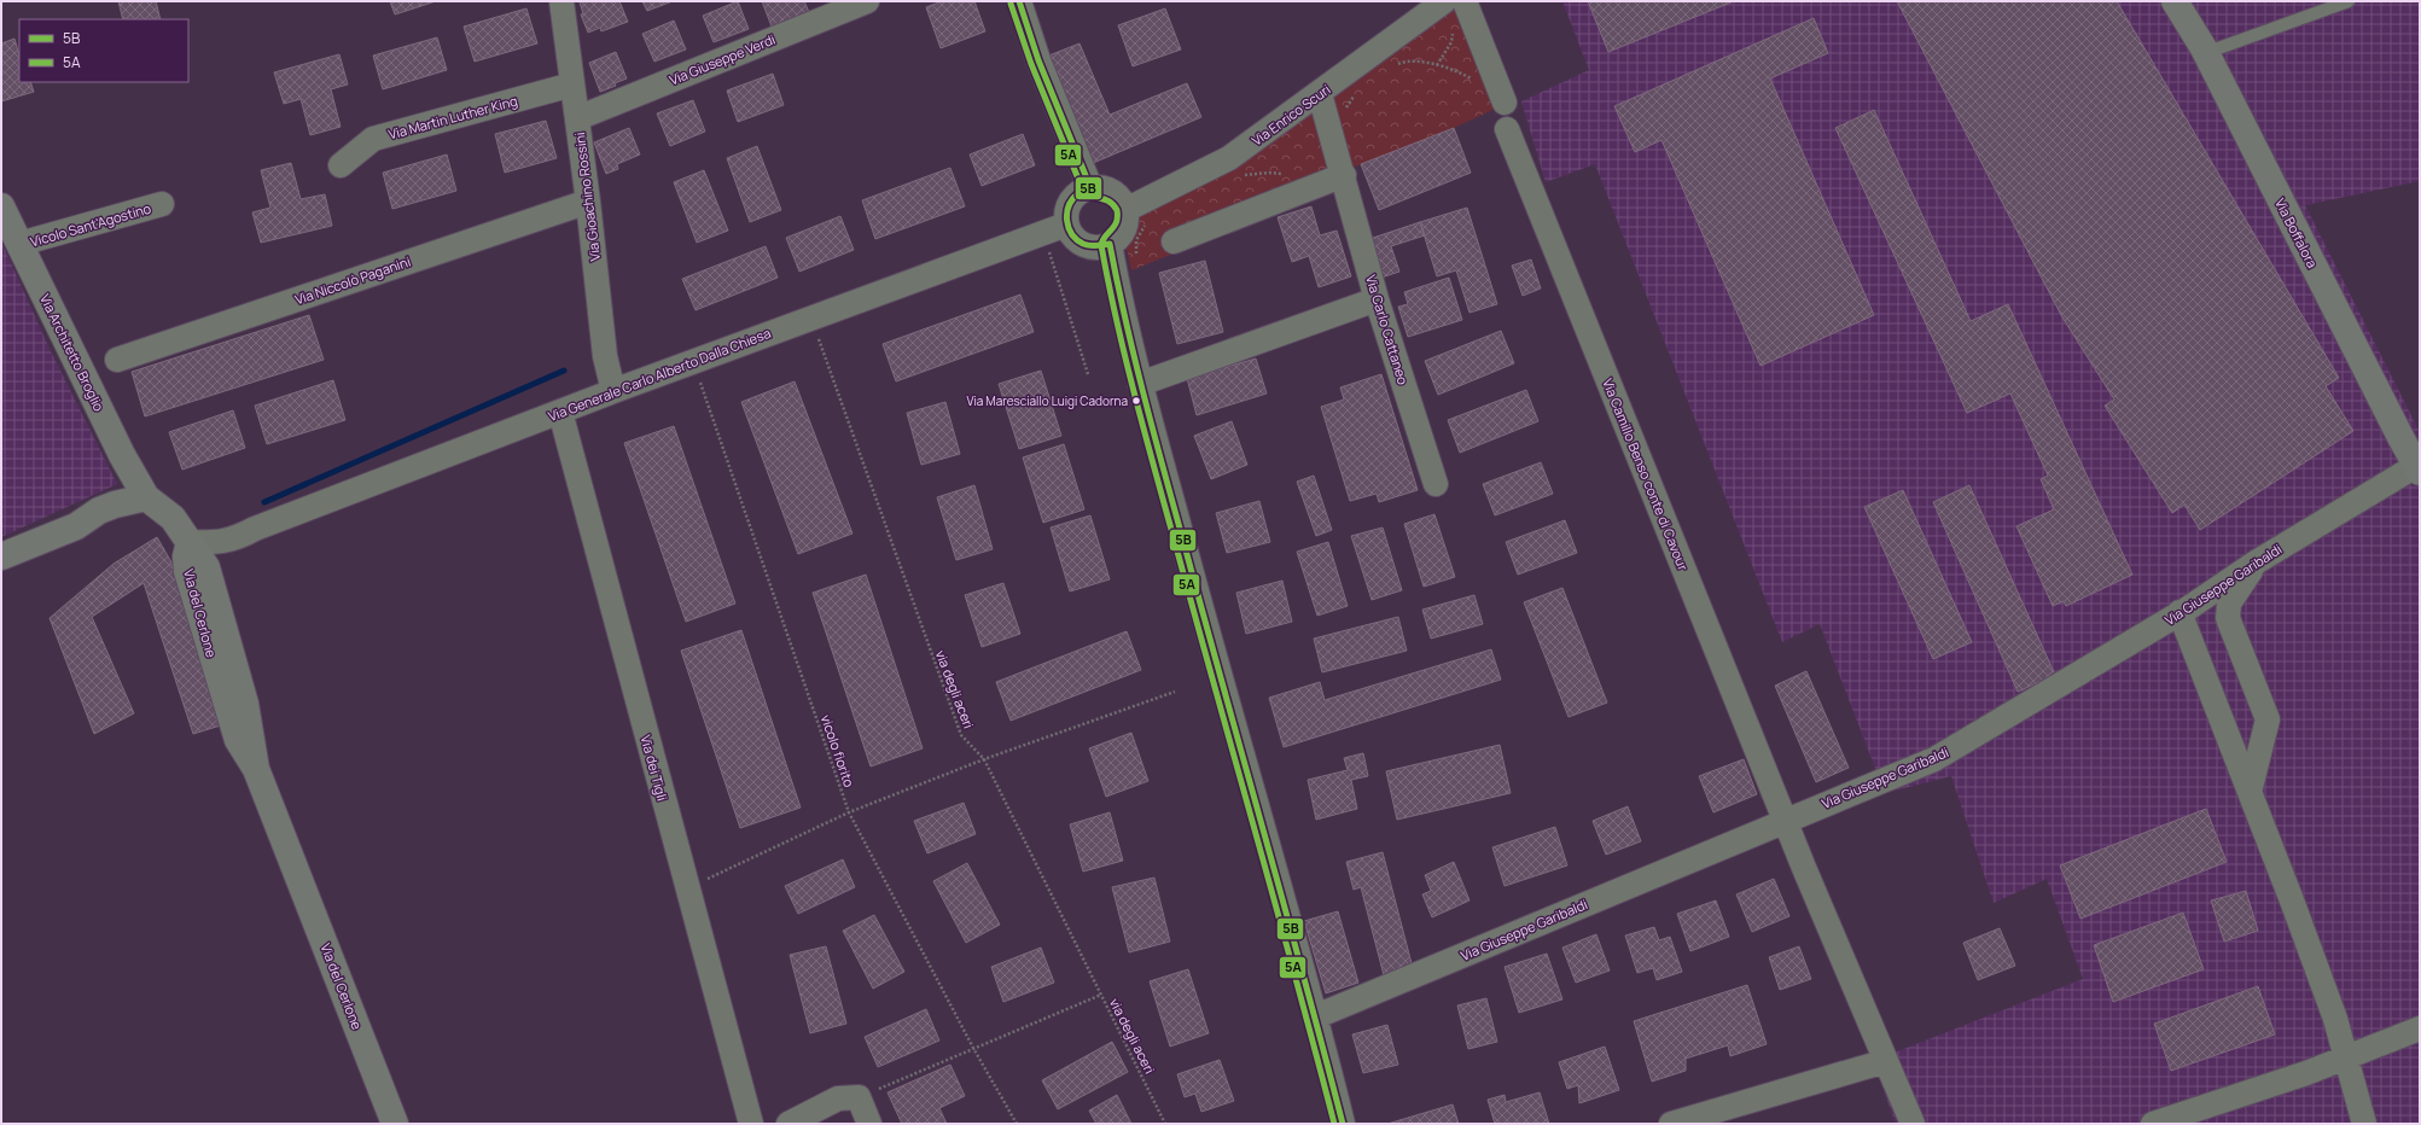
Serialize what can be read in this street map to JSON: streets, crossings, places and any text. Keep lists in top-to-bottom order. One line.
{"streets":{"street":["Via Giuseppe Verdi","Via Enrico Scuri","Via Martin Luther King","Via Gioachino Rossini","Vicolo Sant'Agostino","Via Boffalora","Via Niccolò Paganini","Via Carlo Cattaneo","Via Architetto Broglio","Via Generale Carlo Alberto Dalla Chiesa","Via Camillo Benso conte di Cavour","Via Giuseppe Garibaldi","Via del Cerlone","Via dei Tigli"],"path":["via degli aceri","vicolo fiorito"]},"crossings":[["Via Giuseppe Verdi","Via Gioachino Rossini"],["Via Enrico Scuri","Via Carlo Cattaneo"],["Via Enrico Scuri","Via Generale Carlo Alberto Dalla Chiesa"],["Via Martin Luther King","Via Gioachino Rossini"],["Via Gioachino Rossini","Via Niccolò Paganini"],["Via Gioachino Rossini","Via Generale Carlo Alberto Dalla Chiesa"],["Vicolo Sant'Agostino","Via Architetto Broglio"],["Via Boffalora","Via Giuseppe Garibaldi"],["Via Generale Carlo Alberto Dalla Chiesa","Via del Cerlone"],["Via Generale Carlo Alberto Dalla Chiesa","via degli aceri"],["Via Generale Carlo Alberto Dalla Chiesa","vicolo fiorito"],["Via Generale Carlo Alberto Dalla Chiesa","Via dei Tigli"],["Via Camillo Benso conte di Cavour","Via Giuseppe Garibaldi"]],"places":["Via Maresciallo Luigi Cadorna"],"lines":["transit line 5B","transit line 5A"],"legend":["5B","5A"]}
